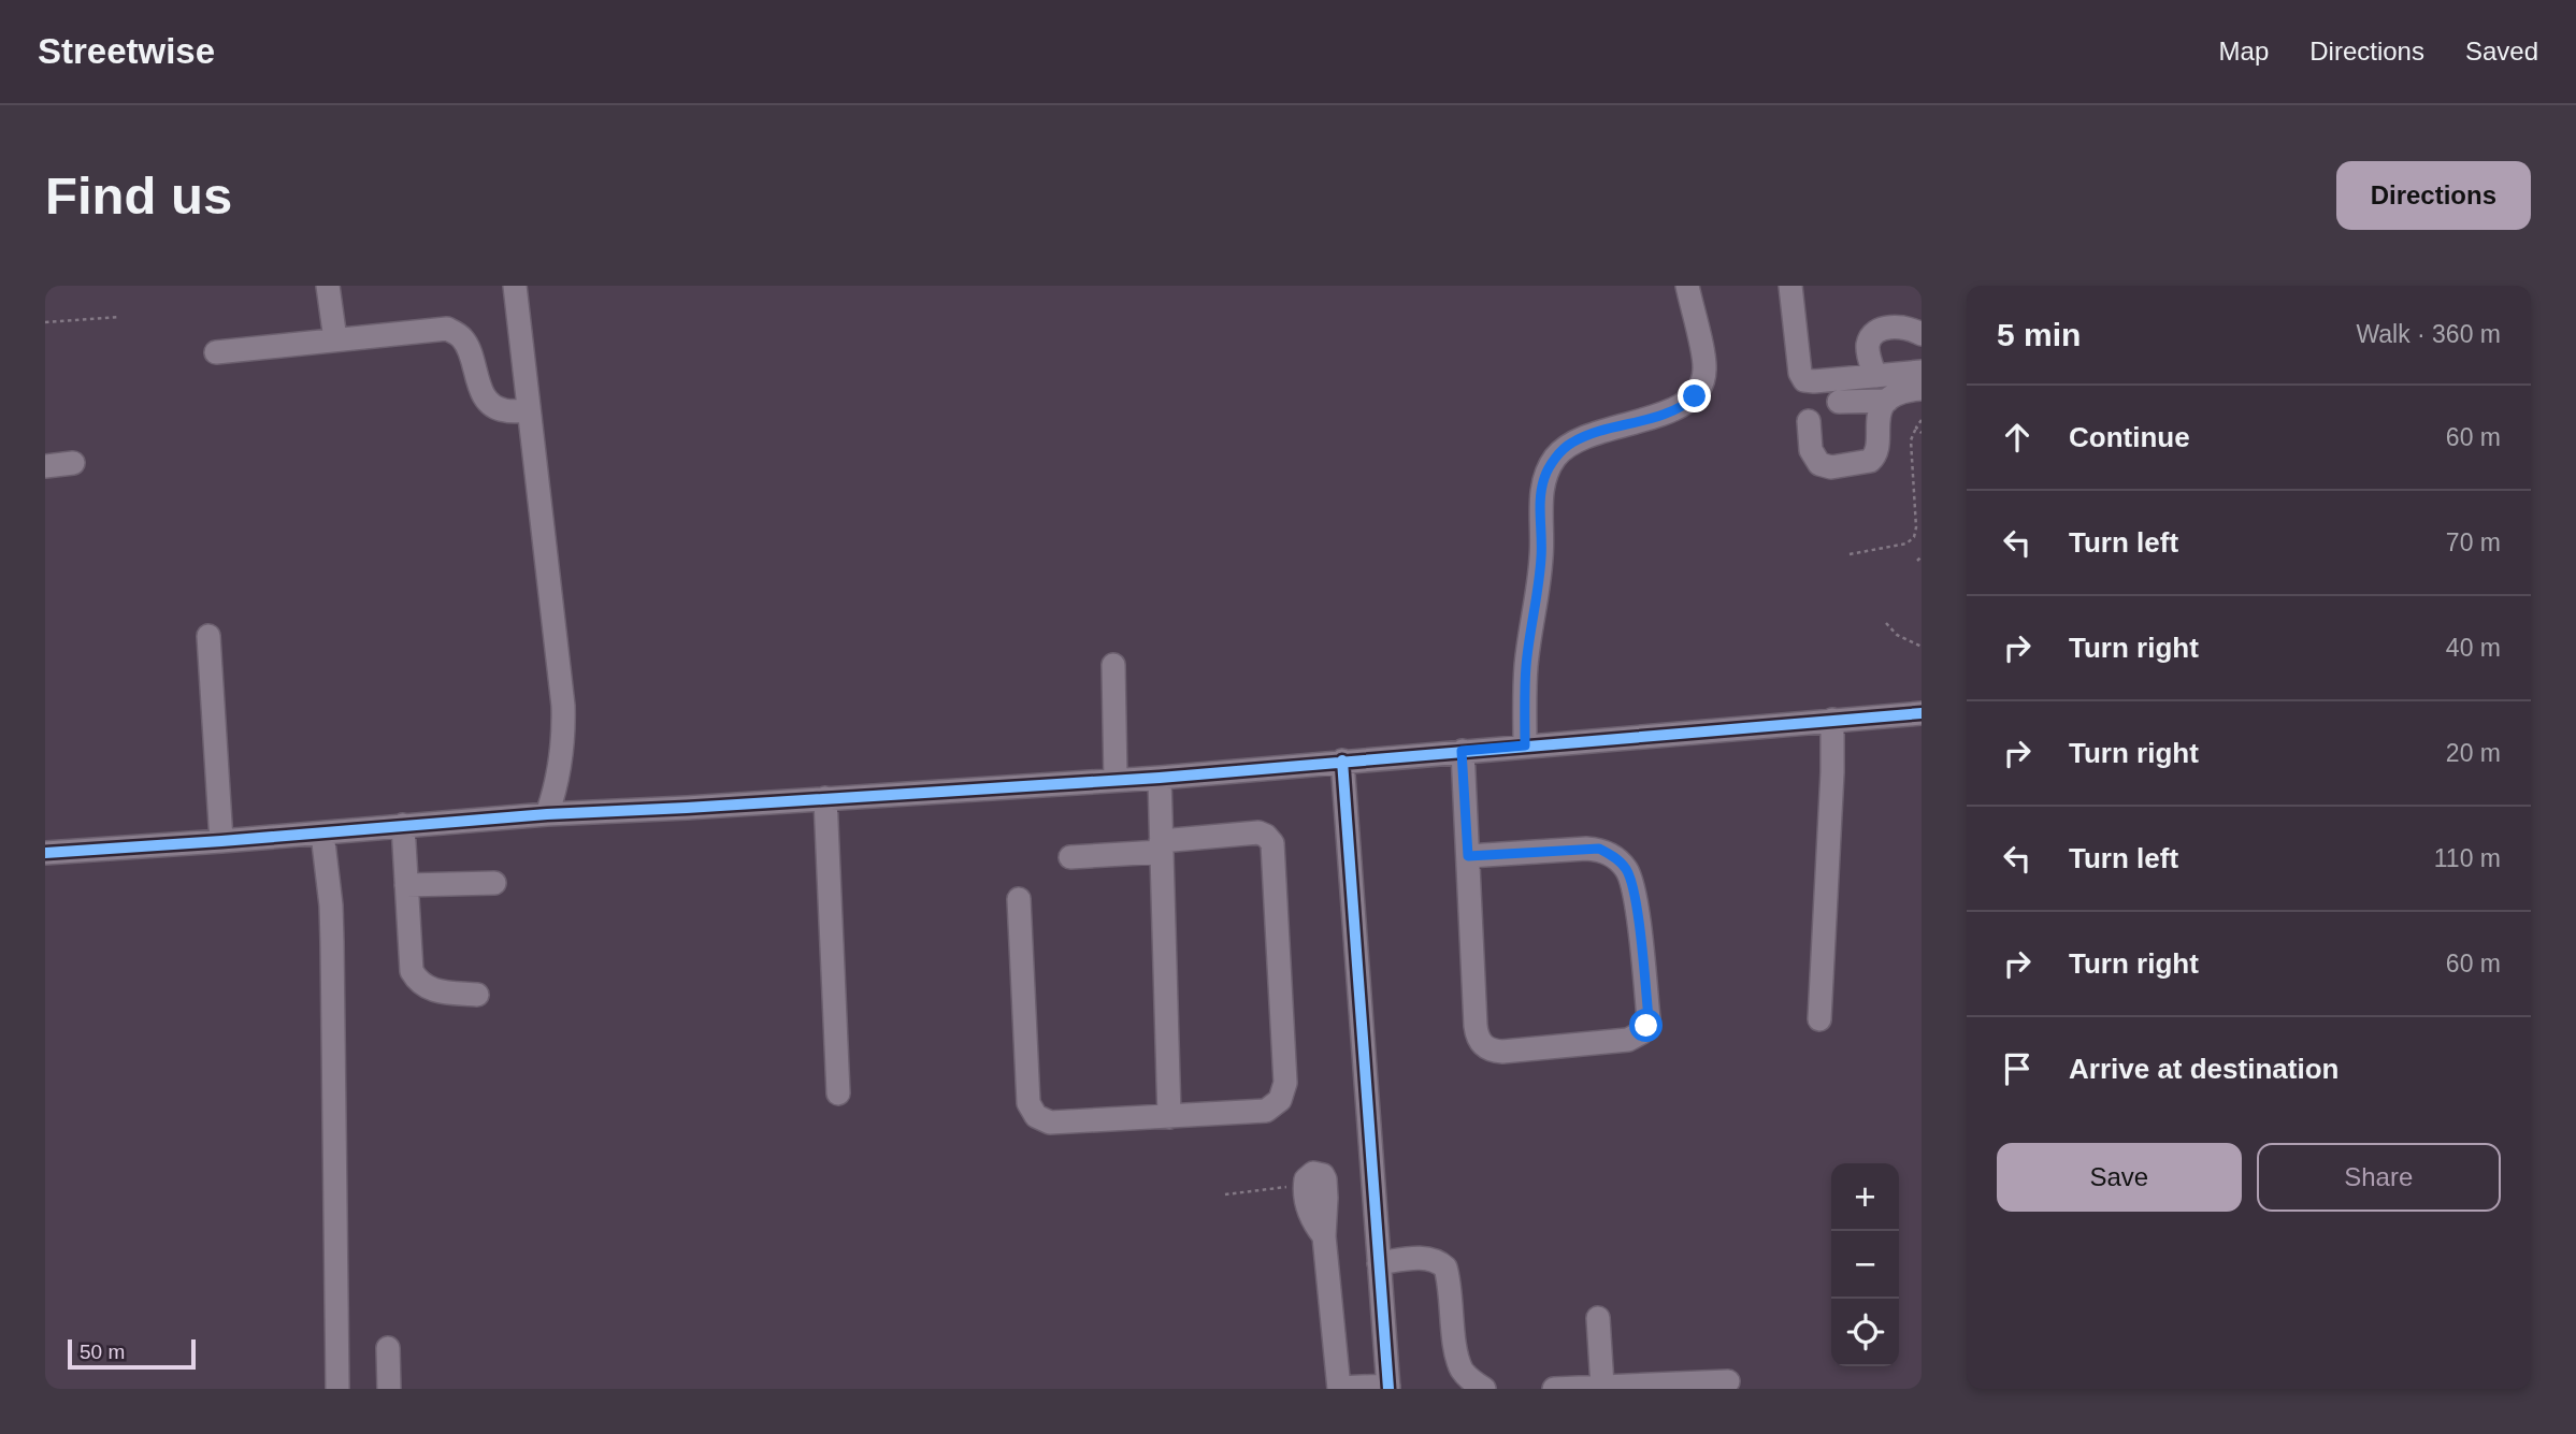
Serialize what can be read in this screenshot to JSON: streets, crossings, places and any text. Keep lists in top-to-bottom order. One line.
{"scale_bar":"50 m","page":{"header":"Streetwise","nav":["Map","Directions","Saved"],"buttons":["Directions",["Save","Share"]],"title":"Find us","heading":["5 min","Walk · 360 m"],"list":[["Continue","60 m"],["Turn left","70 m"],["Turn right","40 m"],["Turn right","20 m"],["Turn left","110 m"],["Turn right","60 m"],"Arrive at destination"],"map_buttons":["+","−"],"scale":"50 m"}}
